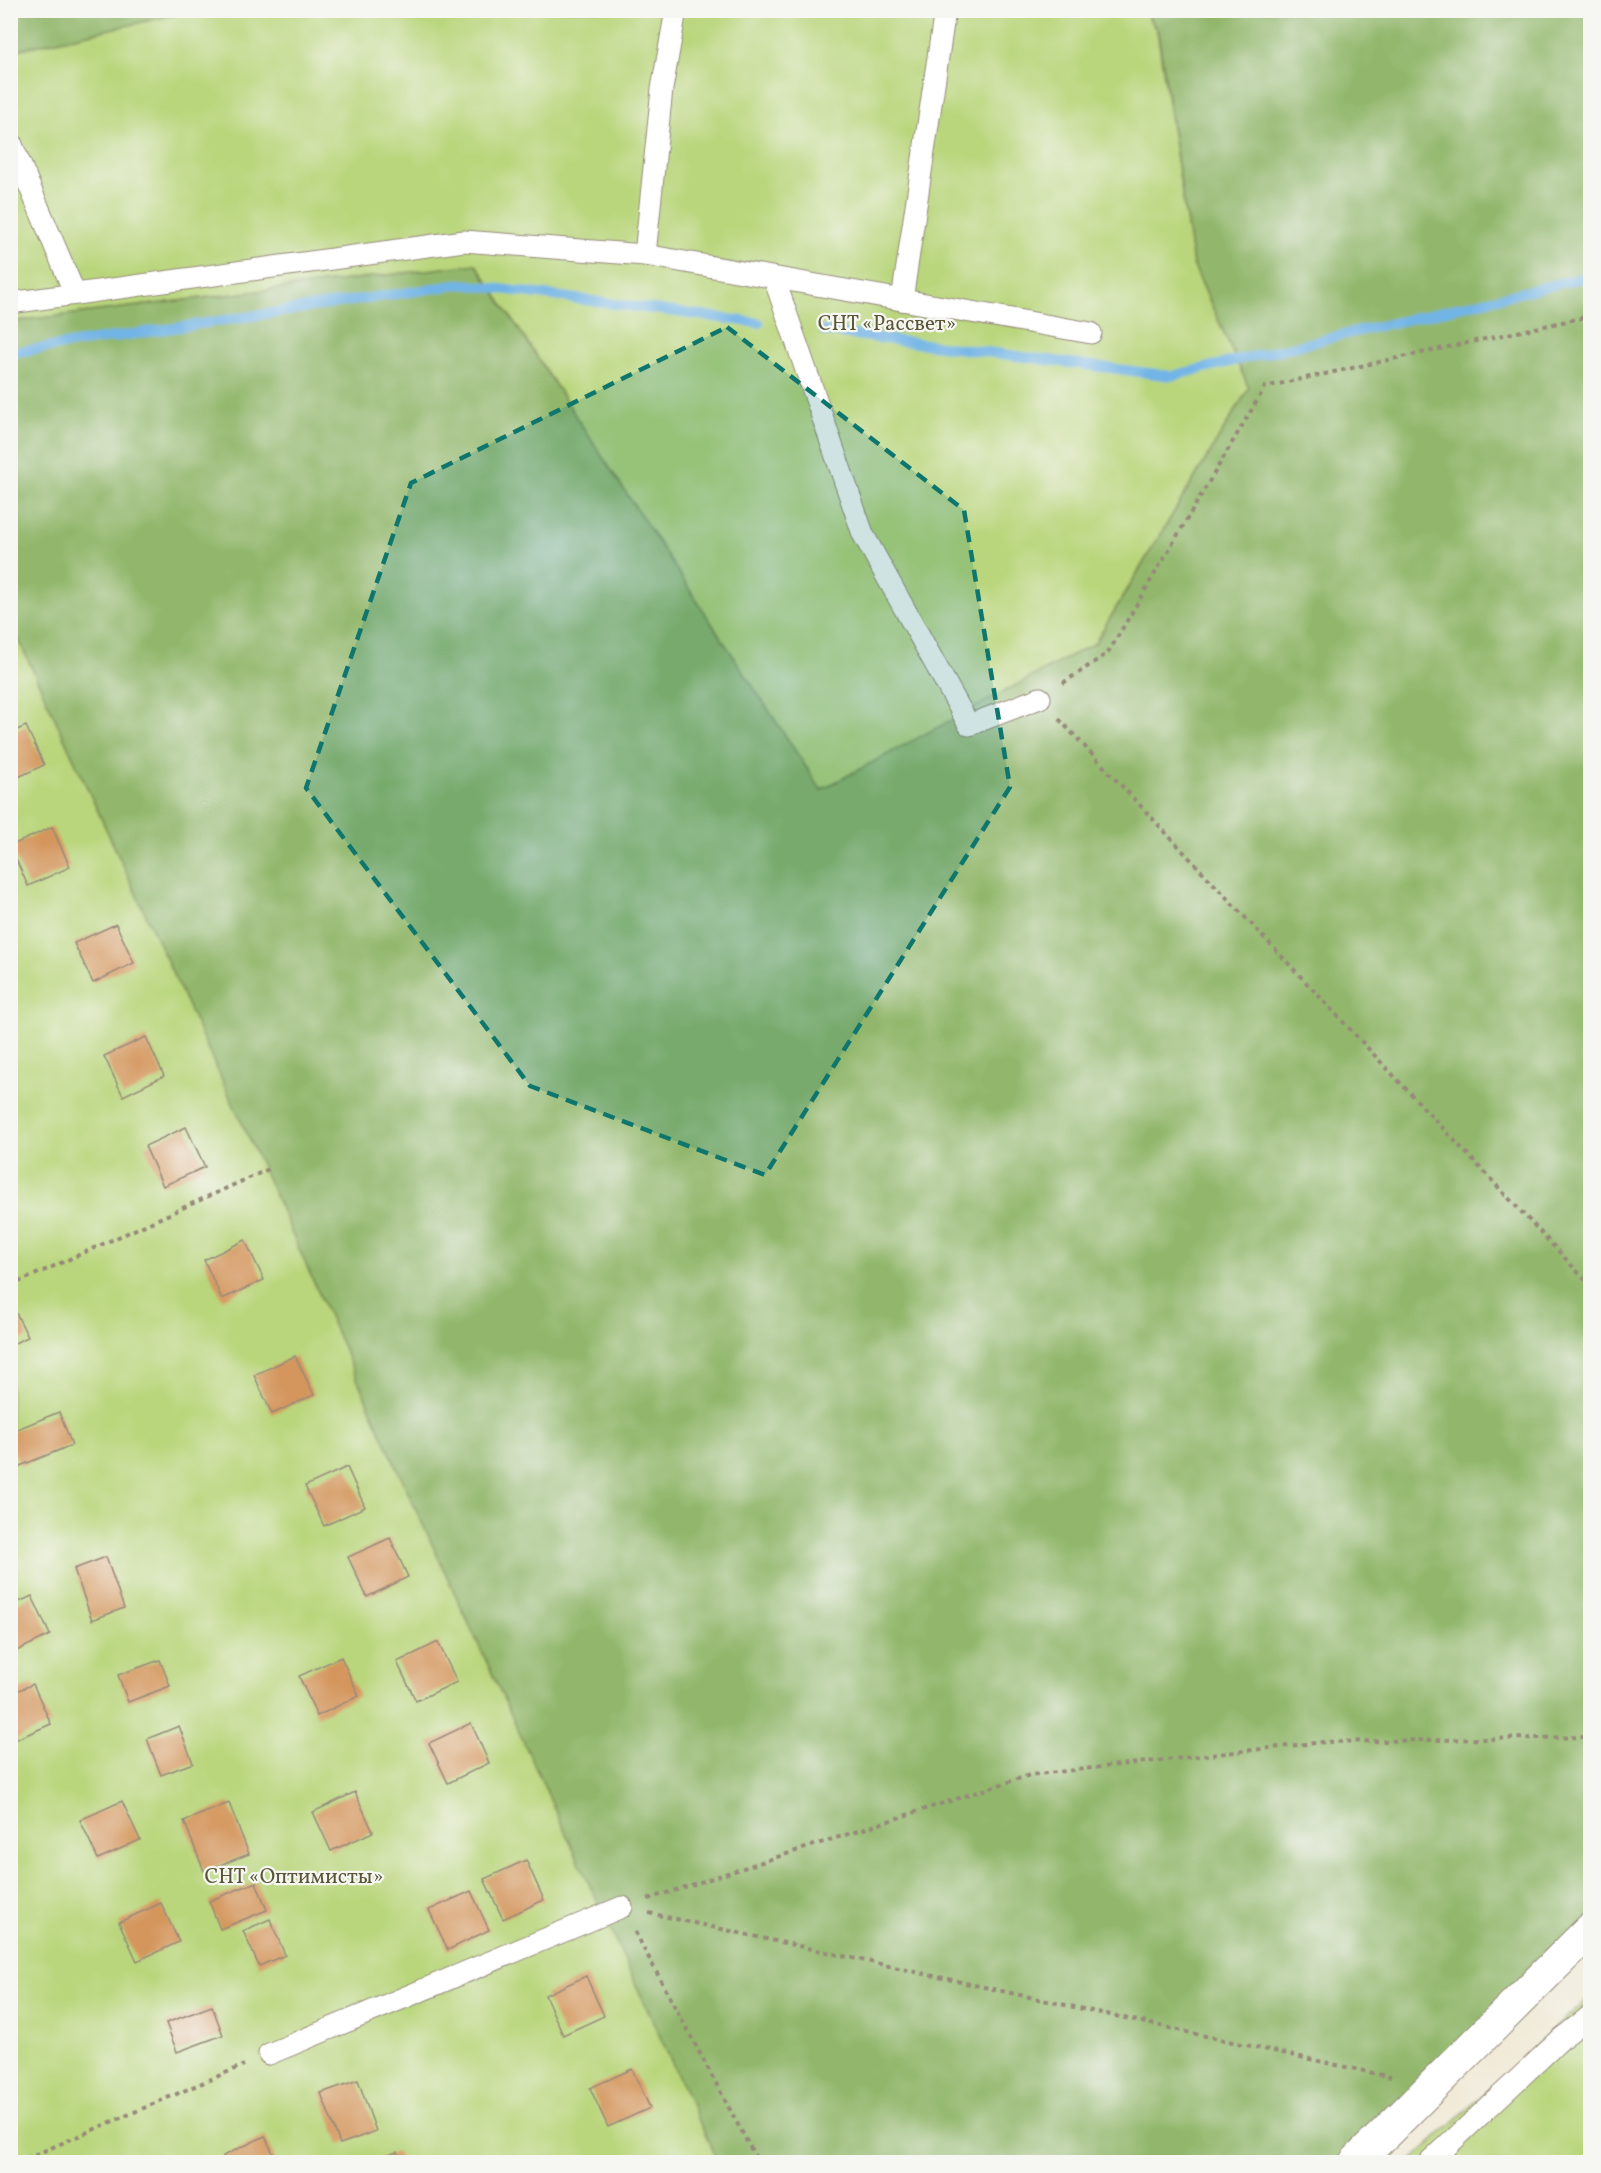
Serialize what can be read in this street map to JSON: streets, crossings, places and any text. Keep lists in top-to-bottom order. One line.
{"parks":["СНТ «Рассвет»","СНТ «Оптимисты»"]}
